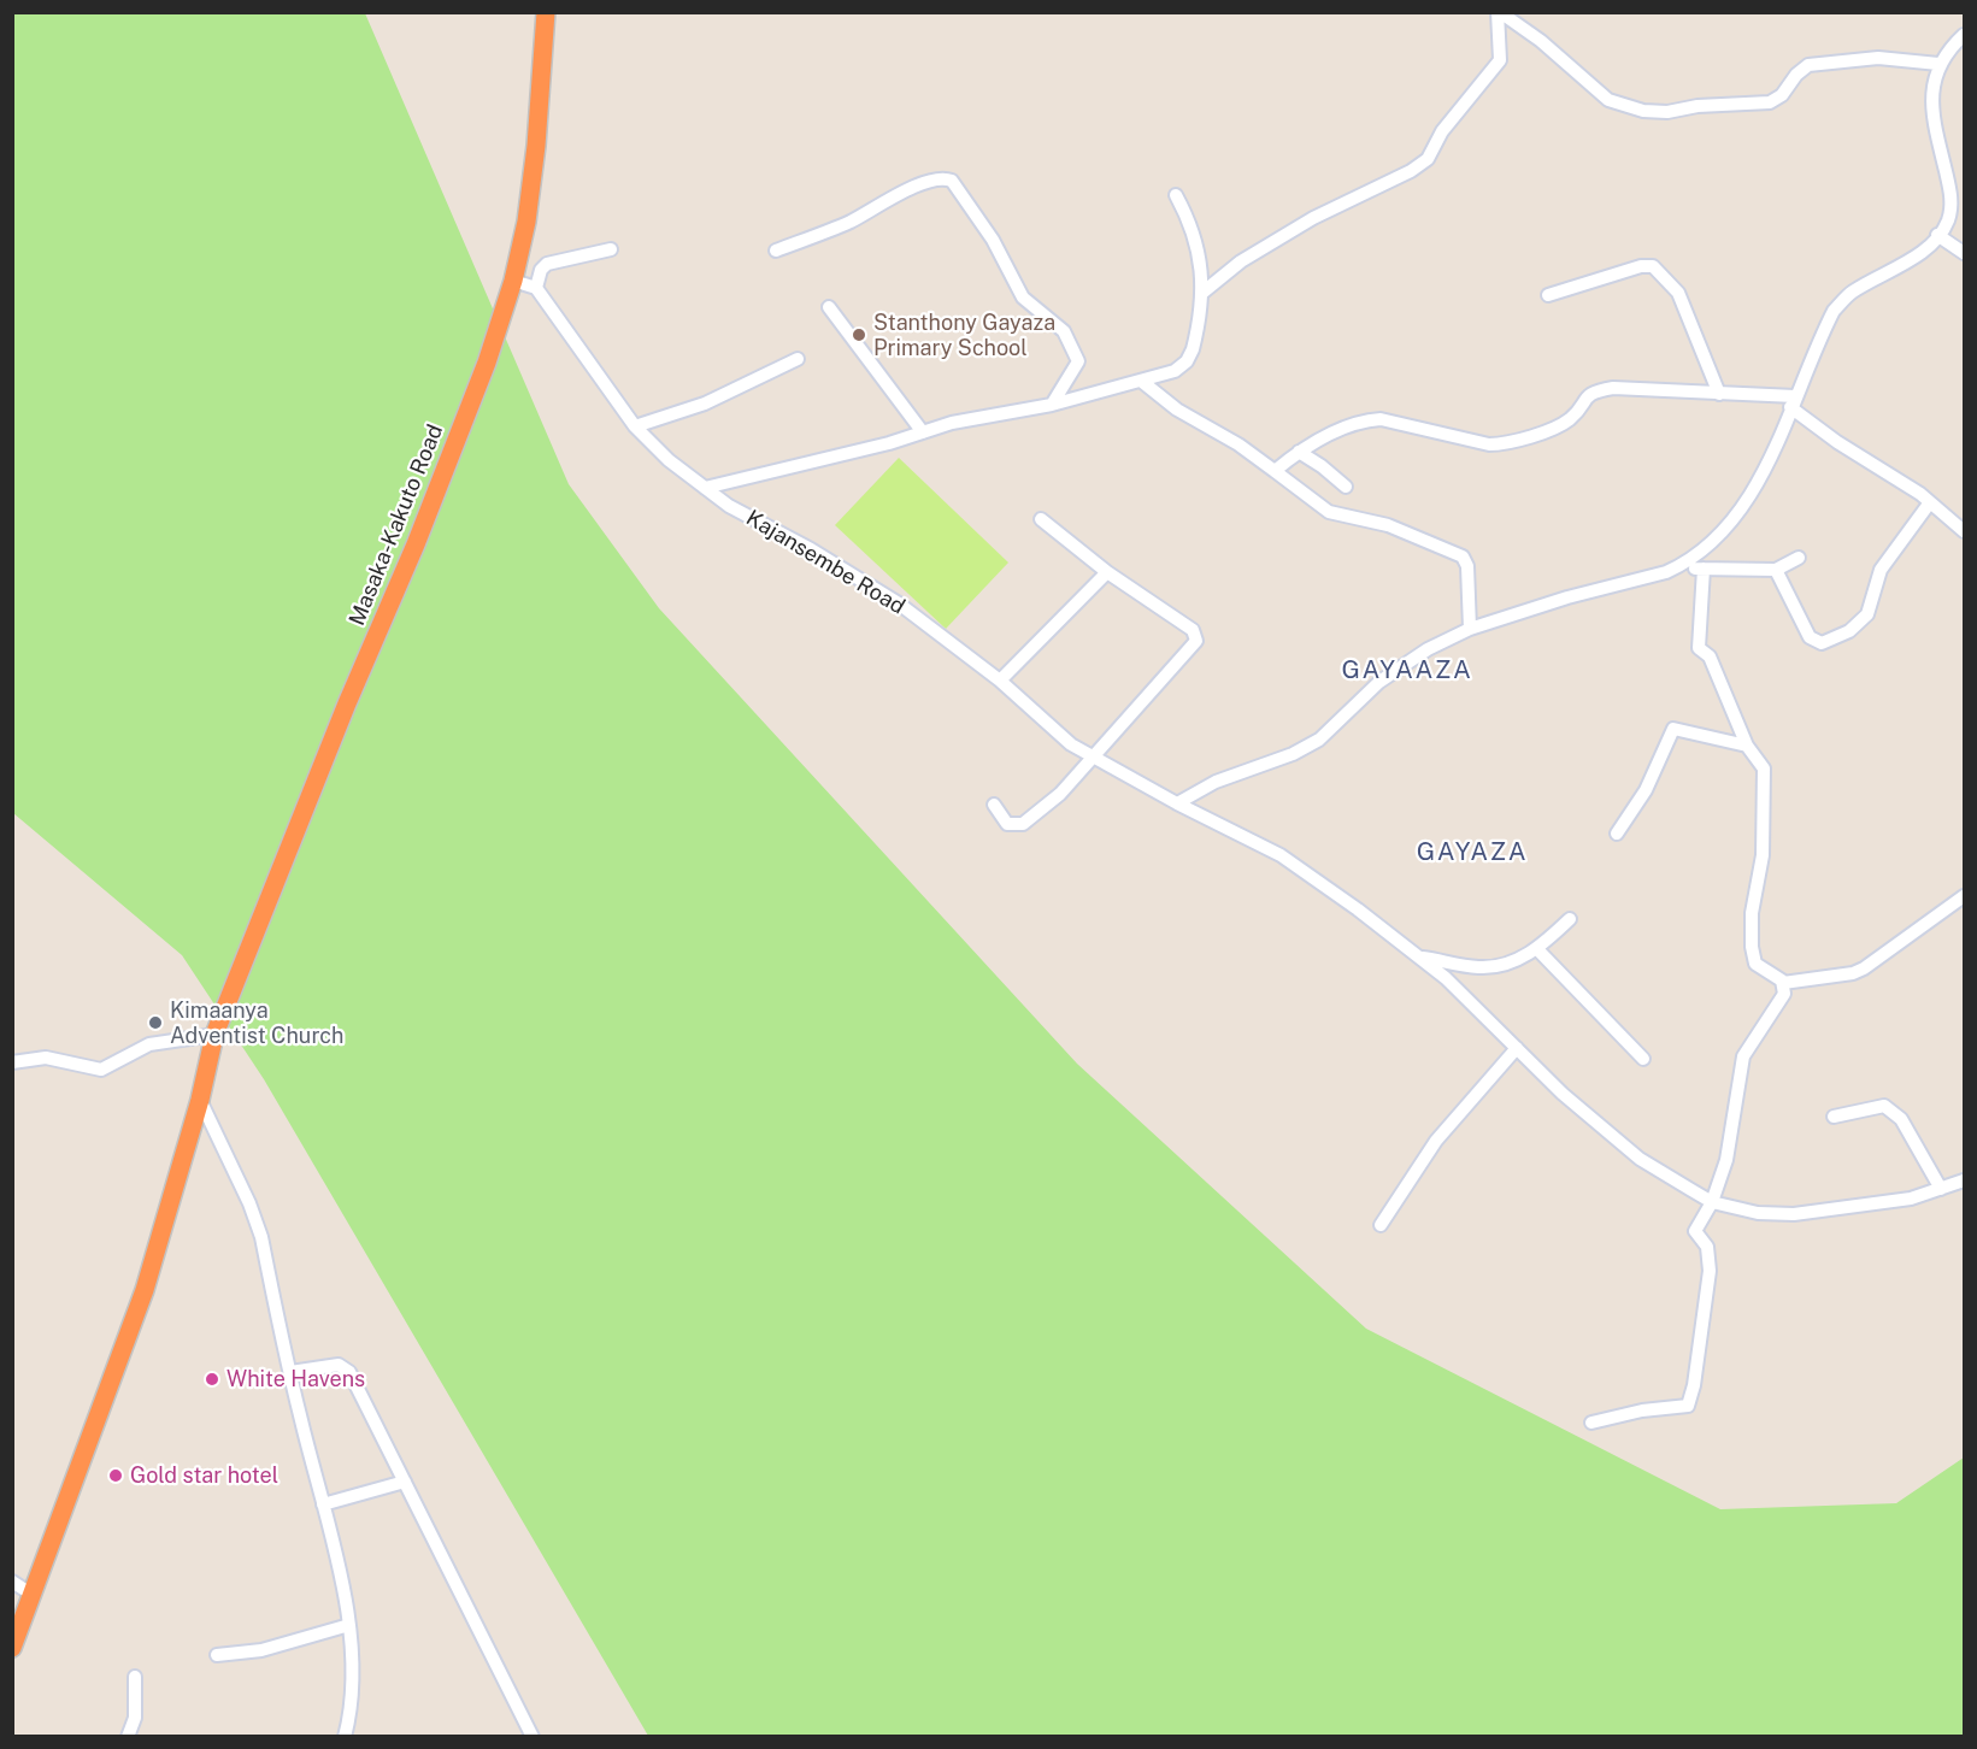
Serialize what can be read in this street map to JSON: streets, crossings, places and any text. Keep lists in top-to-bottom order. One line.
{"streets":{"highway":["Masaka-Kakuto Road"],"street":["Kajansembe Road"]},"districts":["GAYAAZA","GAYAZA"],"places":["Stanthony Gayaza Primary School","Kimaanya Adventist Church","White Havens","Gold star hotel"]}
